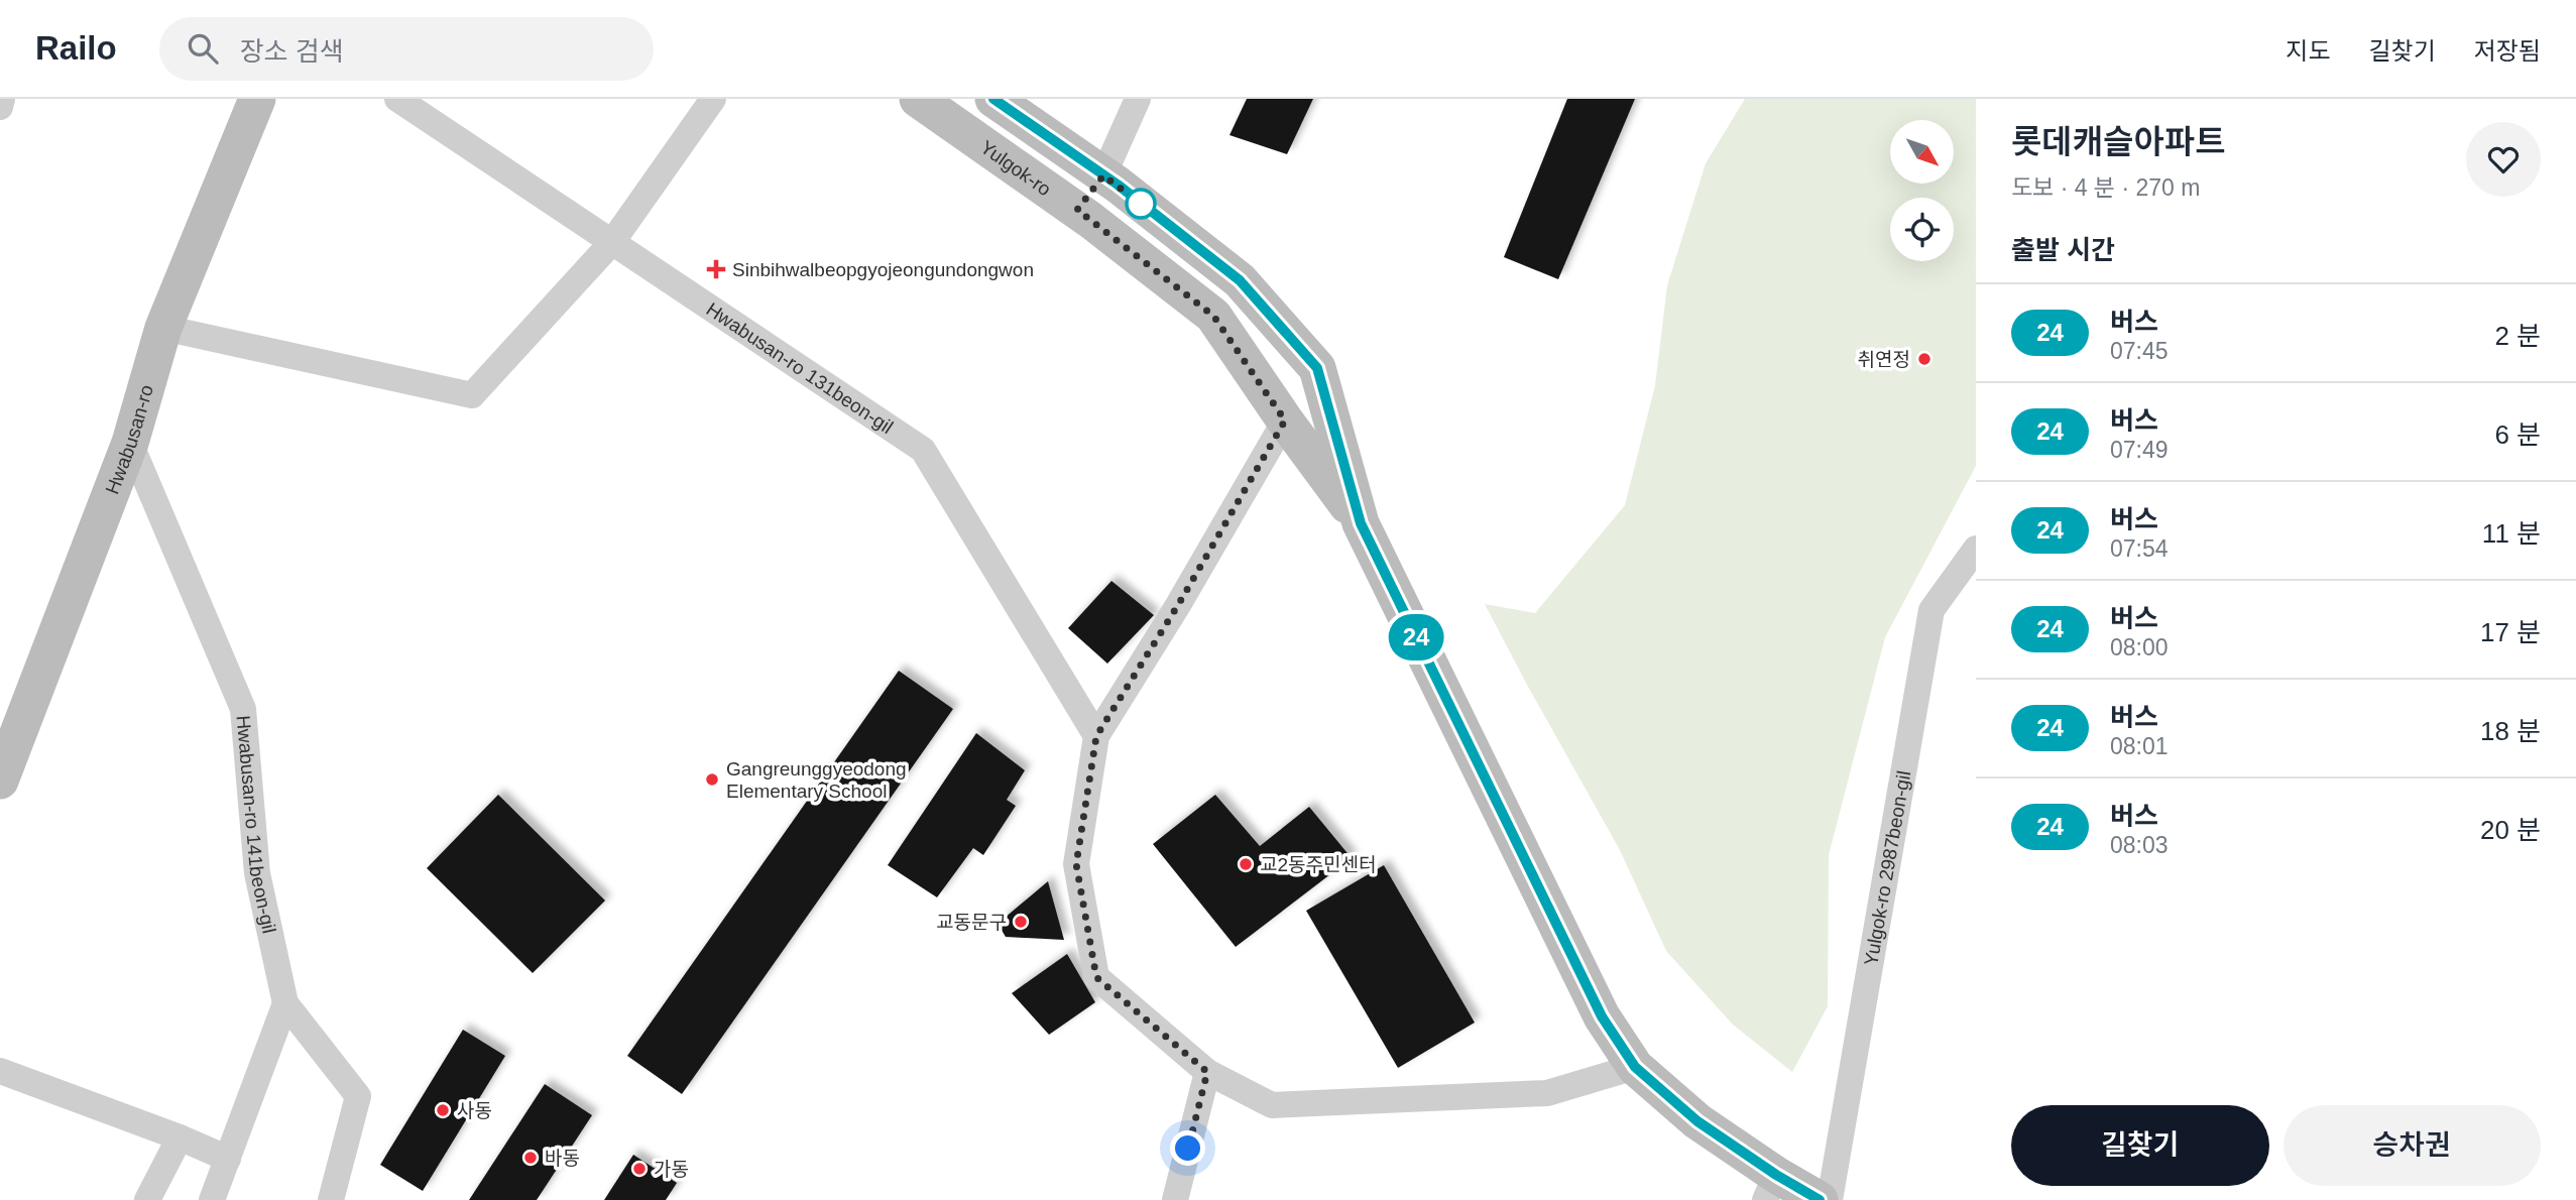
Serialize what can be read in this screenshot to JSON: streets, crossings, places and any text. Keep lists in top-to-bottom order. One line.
{"streets":{"street":["Yulgok-ro","Hwabusan-ro 131beon-gil","Hwabusan-ro","Hwabusan-ro 141beon-gil","Yulgok-ro 2987beon-gil"]},"crossings":[["Hwabusan-ro","Hwabusan-ro 141beon-gil"]],"places":{"health":["Sinbihwalbeopgyojeongundongwon"],"other":["취연정","Gangreunggyeodong Elementary School","교2동주민센터","교동문구","사동","바동","가동"]},"lines":["bus line 24"],"north":"bottom right","page":{"header":"Railo","search":"장소 검색","nav":["지도","길찾기","저장됨"],"on_map":"24","heading":[["롯데캐슬아파트","도보 · 4 분 · 270 m"],"출발 시간"],"list":[{"mark":"24","name":"버스","note":"07:45","value":"2 분"},{"mark":"24","name":"버스","note":"07:49","value":"6 분"},{"mark":"24","name":"버스","note":"07:54","value":"11 분"},{"mark":"24","name":"버스","note":"08:00","value":"17 분"},{"mark":"24","name":"버스","note":"08:01","value":"18 분"},{"mark":"24","name":"버스","note":"08:03","value":"20 분"}],"buttons":["길찾기","승차권"]}}
